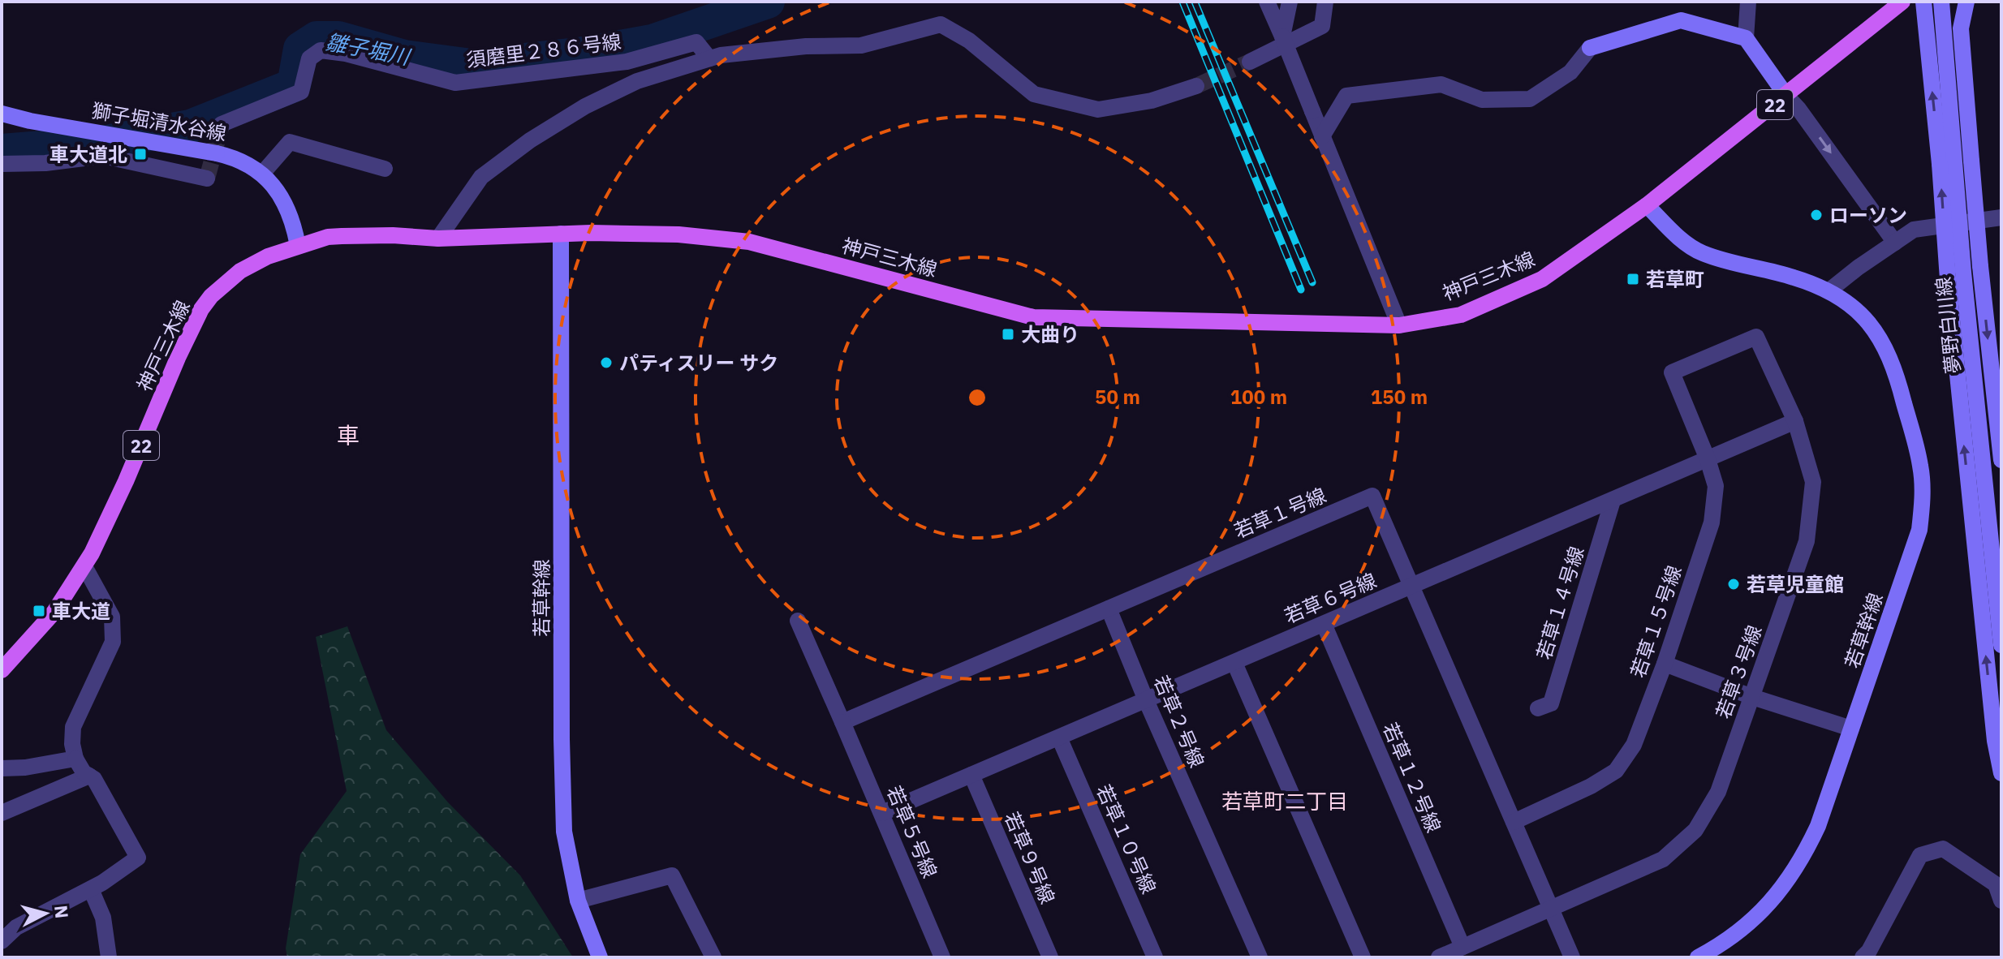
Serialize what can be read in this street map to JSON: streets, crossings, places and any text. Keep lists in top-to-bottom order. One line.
{"streets":{"main road":["22","神戸三木線"],"street":["須磨里２８６号線","獅子堀清水谷線","夢野白川線","若草１号線","若草幹線","若草６号線","若草１４号線","若草１５号線","若草３号線","若草２号線","若草１２号線","若草５号線","若草１０号線","若草９号線"]},"crossings":[["獅子堀清水谷線","神戸三木線"],["神戸三木線","若草幹線"],["若草１号線","若草６号線"],["若草１号線","若草１５号線"],["若草１号線","若草３号線"],["若草１号線","若草２号線"],["若草１号線","若草５号線"],["若草６号線","若草１４号線"],["若草６号線","若草１５号線"],["若草６号線","若草３号線"],["若草６号線","若草２号線"],["若草６号線","若草１２号線"],["若草６号線","若草５号線"],["若草６号線","若草１０号線"],["若草６号線","若草９号線"],["若草１５号線","若草３号線"],["若草３号線","若草１２号線"]],"districts":["車","若草町二丁目"],"water":["雛子堀川"],"places":{"transit":["車大道北","若草町","大曲り","車大道"],"other":["ローソン","パティスリー サク","若草児童館"]},"north":"right","rings":["50 m","100 m","150 m"]}
